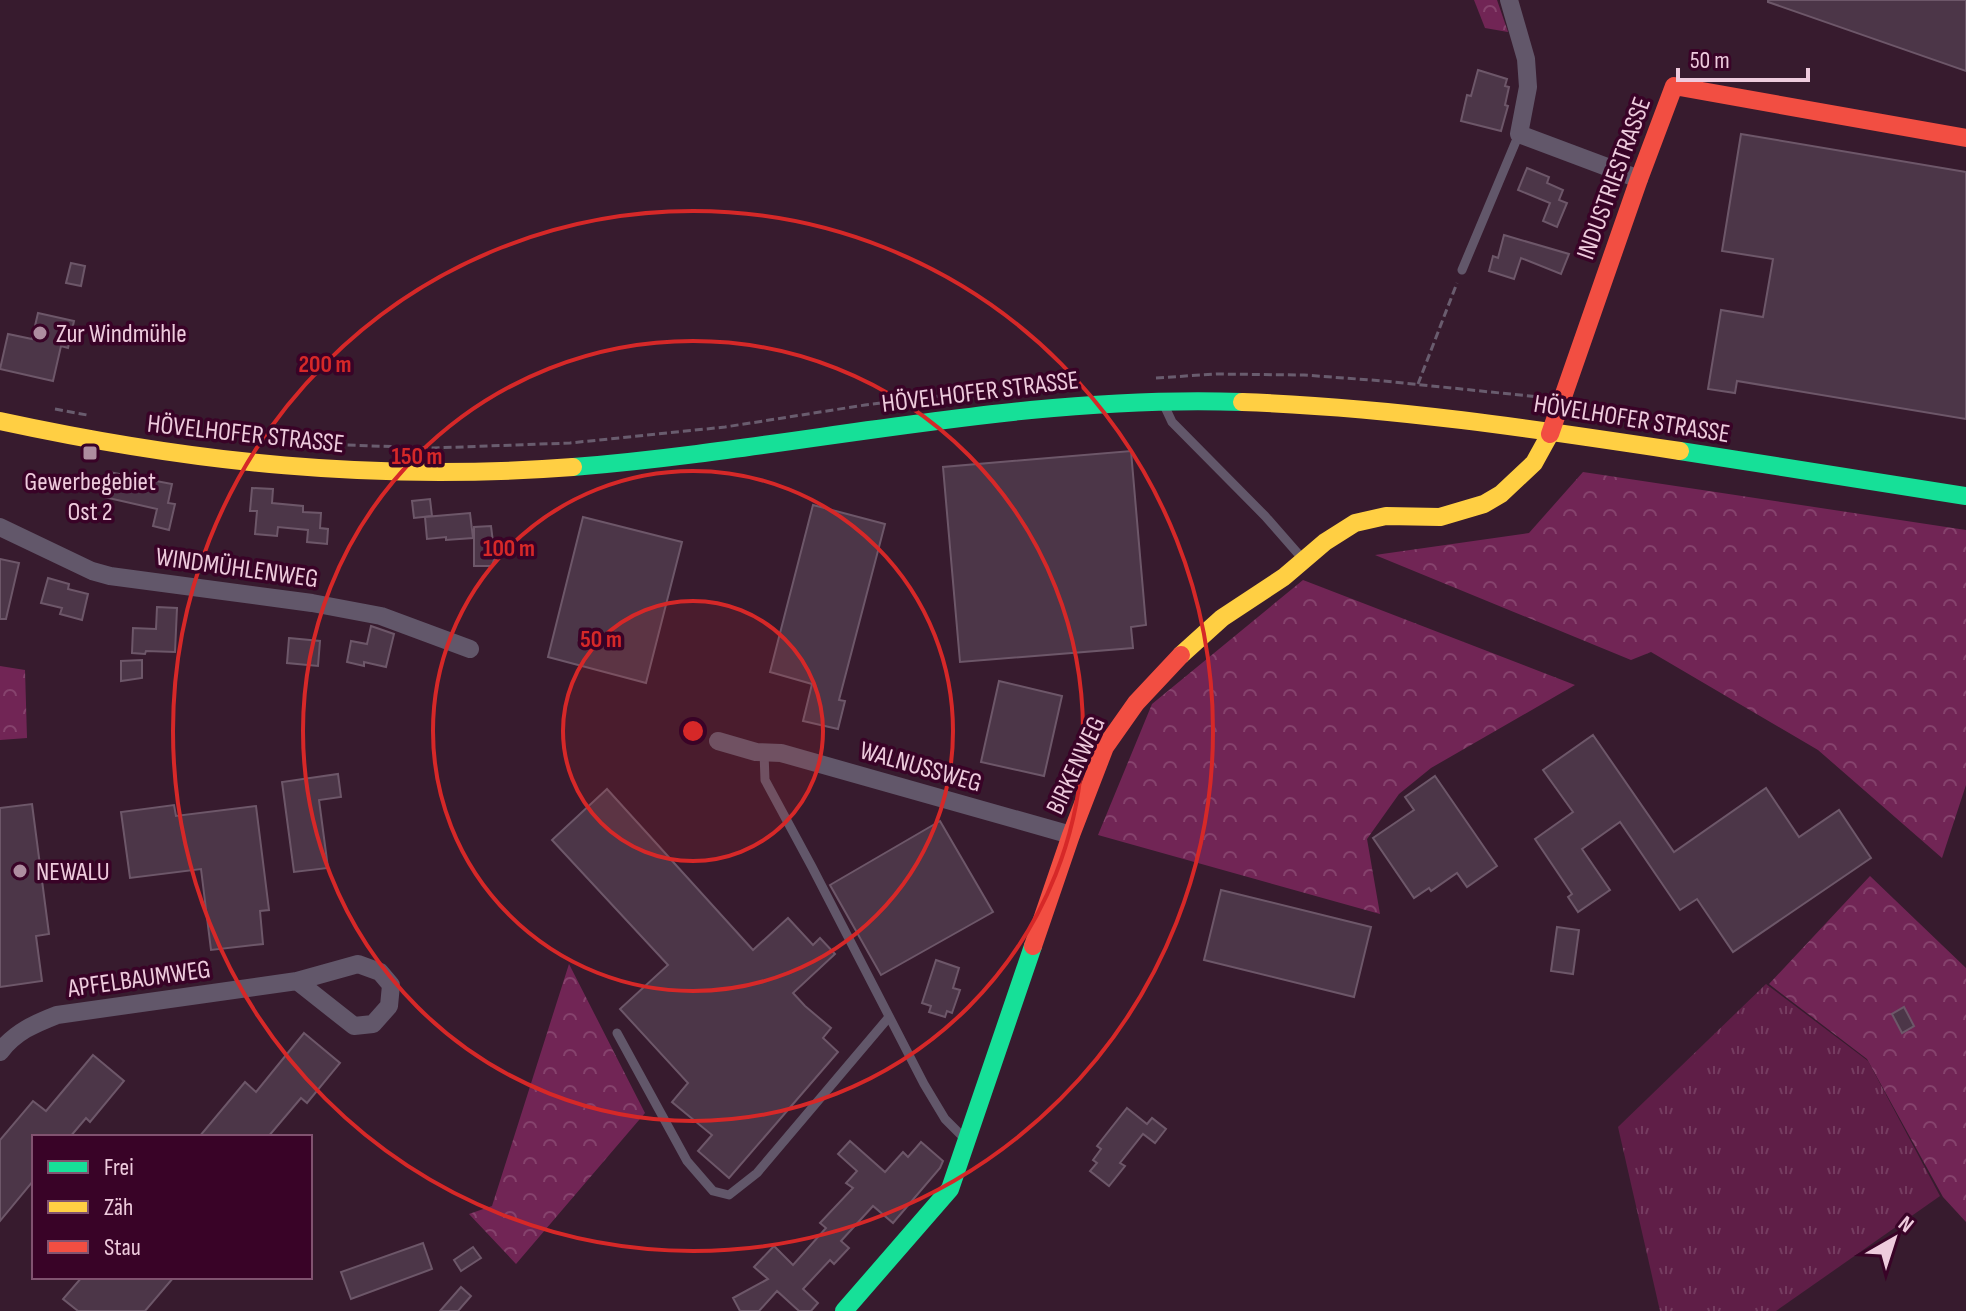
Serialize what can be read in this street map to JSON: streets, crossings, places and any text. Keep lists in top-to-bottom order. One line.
{"streets":{"main road":["INDUSTRIESTRASSE","HÖVELHOFER STRASSE","BIRKENWEG"],"street":["WINDMÜHLENWEG","WALNUSSWEG","APFELBAUMWEG"]},"crossings":[["INDUSTRIESTRASSE","HÖVELHOFER STRASSE"],["INDUSTRIESTRASSE","BIRKENWEG"],["HÖVELHOFER STRASSE","BIRKENWEG"],["BIRKENWEG","WALNUSSWEG"]],"places":{"other":["Zur Windmühle","NEWALU"],"transit":["Gewerbegebiet Ost 2"]},"legend":["Frei","Zäh","Stau"],"scale_bar":"50 m","north":"top right","rings":["200 m","150 m","100 m","50 m"]}
